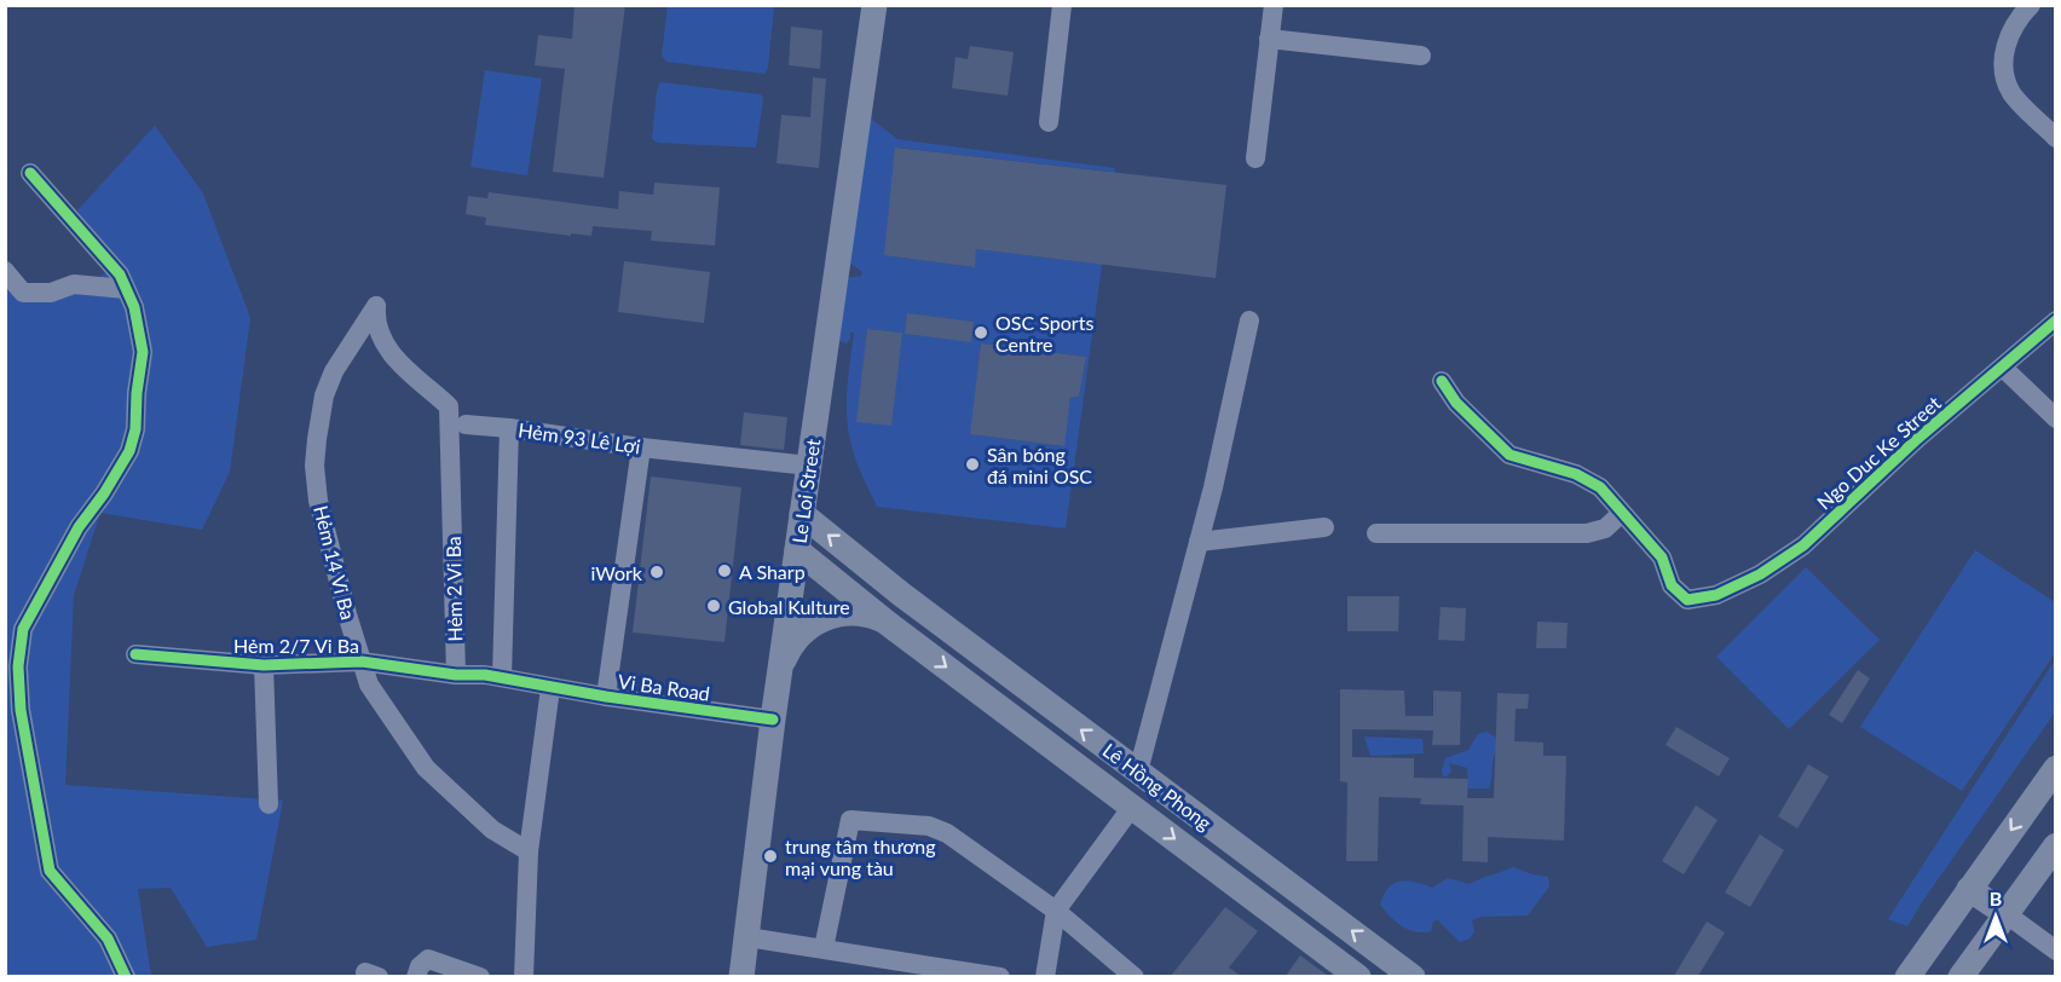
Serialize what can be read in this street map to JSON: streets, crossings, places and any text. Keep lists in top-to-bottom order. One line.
{"streets":{"main road":["Le Loi Street","Lê Hồng Phong"],"street":["Hẻm 93 Lê Lợi","Ngo Duc Ke Street","Hẻm 14 Vi Ba","Hẻm 2 Vi Ba","Hẻm 2/7 Vi Ba","Vi Ba Road"]},"crossings":[["Hẻm 93 Lê Lợi","Le Loi Street"],["Le Loi Street","Vi Ba Road"],["Le Loi Street","Lê Hồng Phong"],["Hẻm 14 Vi Ba","Hẻm 2 Vi Ba"],["Hẻm 14 Vi Ba","Hẻm 2/7 Vi Ba"],["Hẻm 2 Vi Ba","Hẻm 2/7 Vi Ba"]],"places":["OSC Sports Centre","Sân bóng đá mini OSC","A Sharp","iWork","Global Kulture","trung tâm thương mại vung tàu"],"north":"top"}
